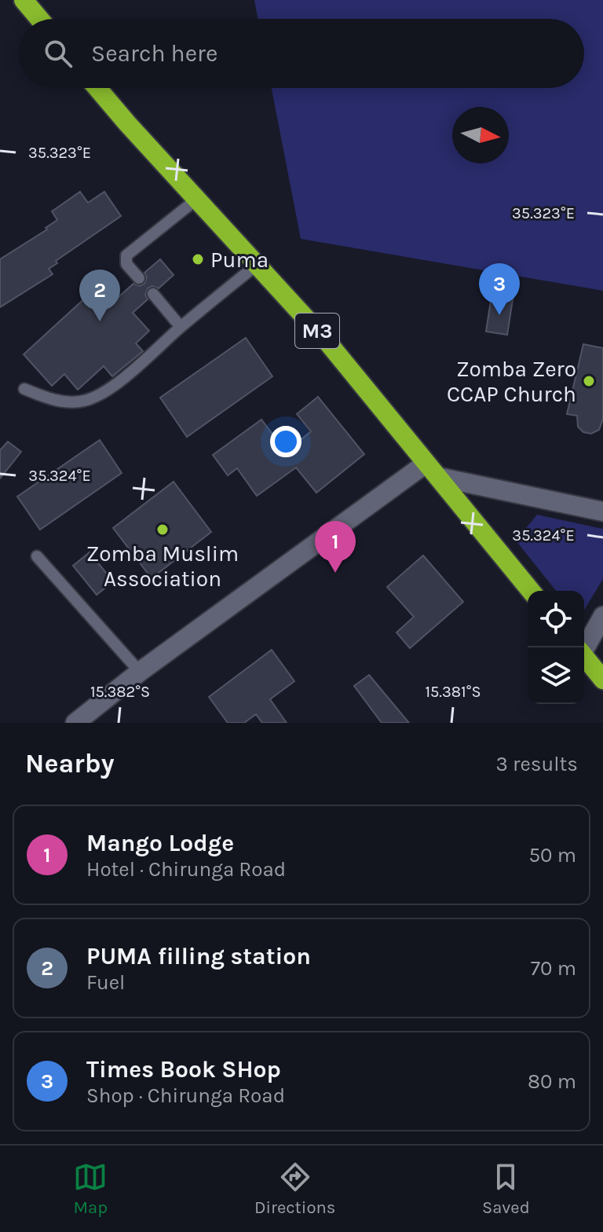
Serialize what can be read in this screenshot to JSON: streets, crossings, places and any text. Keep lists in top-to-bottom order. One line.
{"streets":{"highway":["M3"]},"places":["Puma","Zomba Zero CCAP Church","Zomba Muslim Association"],"north":"right","page":{"search":"Search here","pins":["3","2","1"],"heading":["Nearby","3 results"],"list":[{"mark":"1","name":"Mango Lodge","note":"Hotel · Chirunga Road","value":"50 m"},{"mark":"2","name":"PUMA filling station","note":"Fuel","value":"70 m"},{"mark":"3","name":"Times Book SHop","note":"Shop · Chirunga Road","value":"80 m"}],"nav":["Map","Directions","Saved"]},"coordinates":["35.323°E","35.324°E","15.382°S","15.381°S"]}
